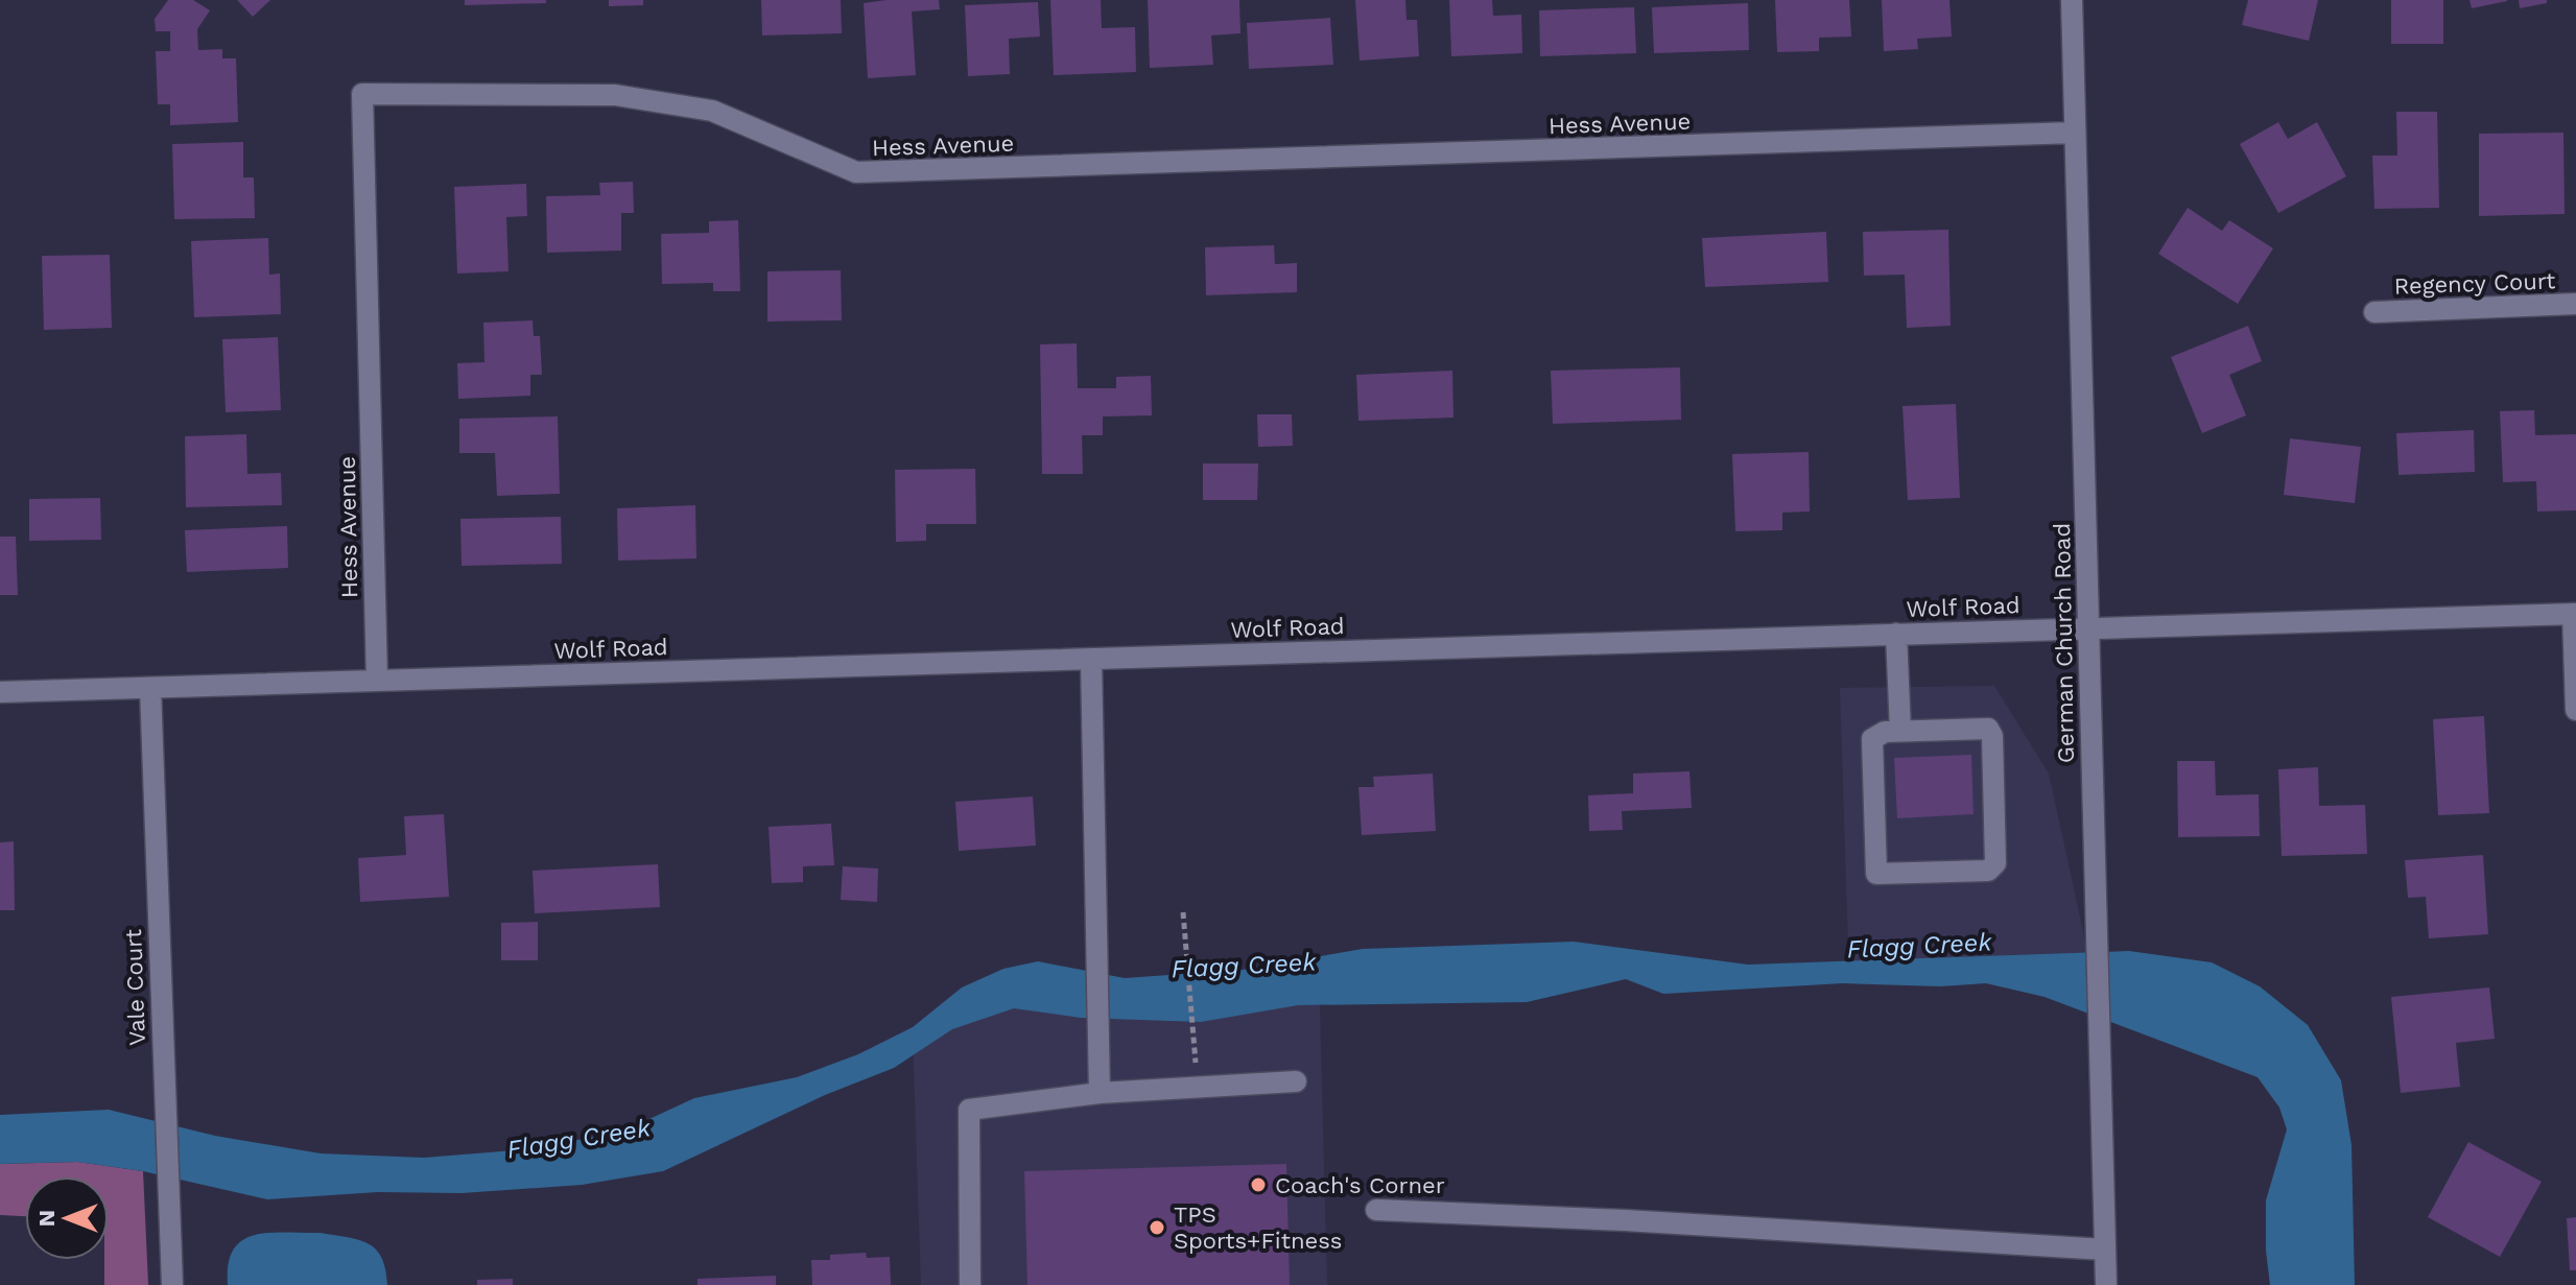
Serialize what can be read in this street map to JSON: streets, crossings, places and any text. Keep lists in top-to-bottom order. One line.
{"streets":{"street":["Hess Avenue","Regency Court","Wolf Road","German Church Road","Vale Court"]},"crossings":[["Hess Avenue","Wolf Road"],["Hess Avenue","German Church Road"],["Wolf Road","German Church Road"],["Wolf Road","Vale Court"]],"water":["Flagg Creek"],"places":["Coach's Corner","TPS Sports+Fitness"],"north":"left"}
